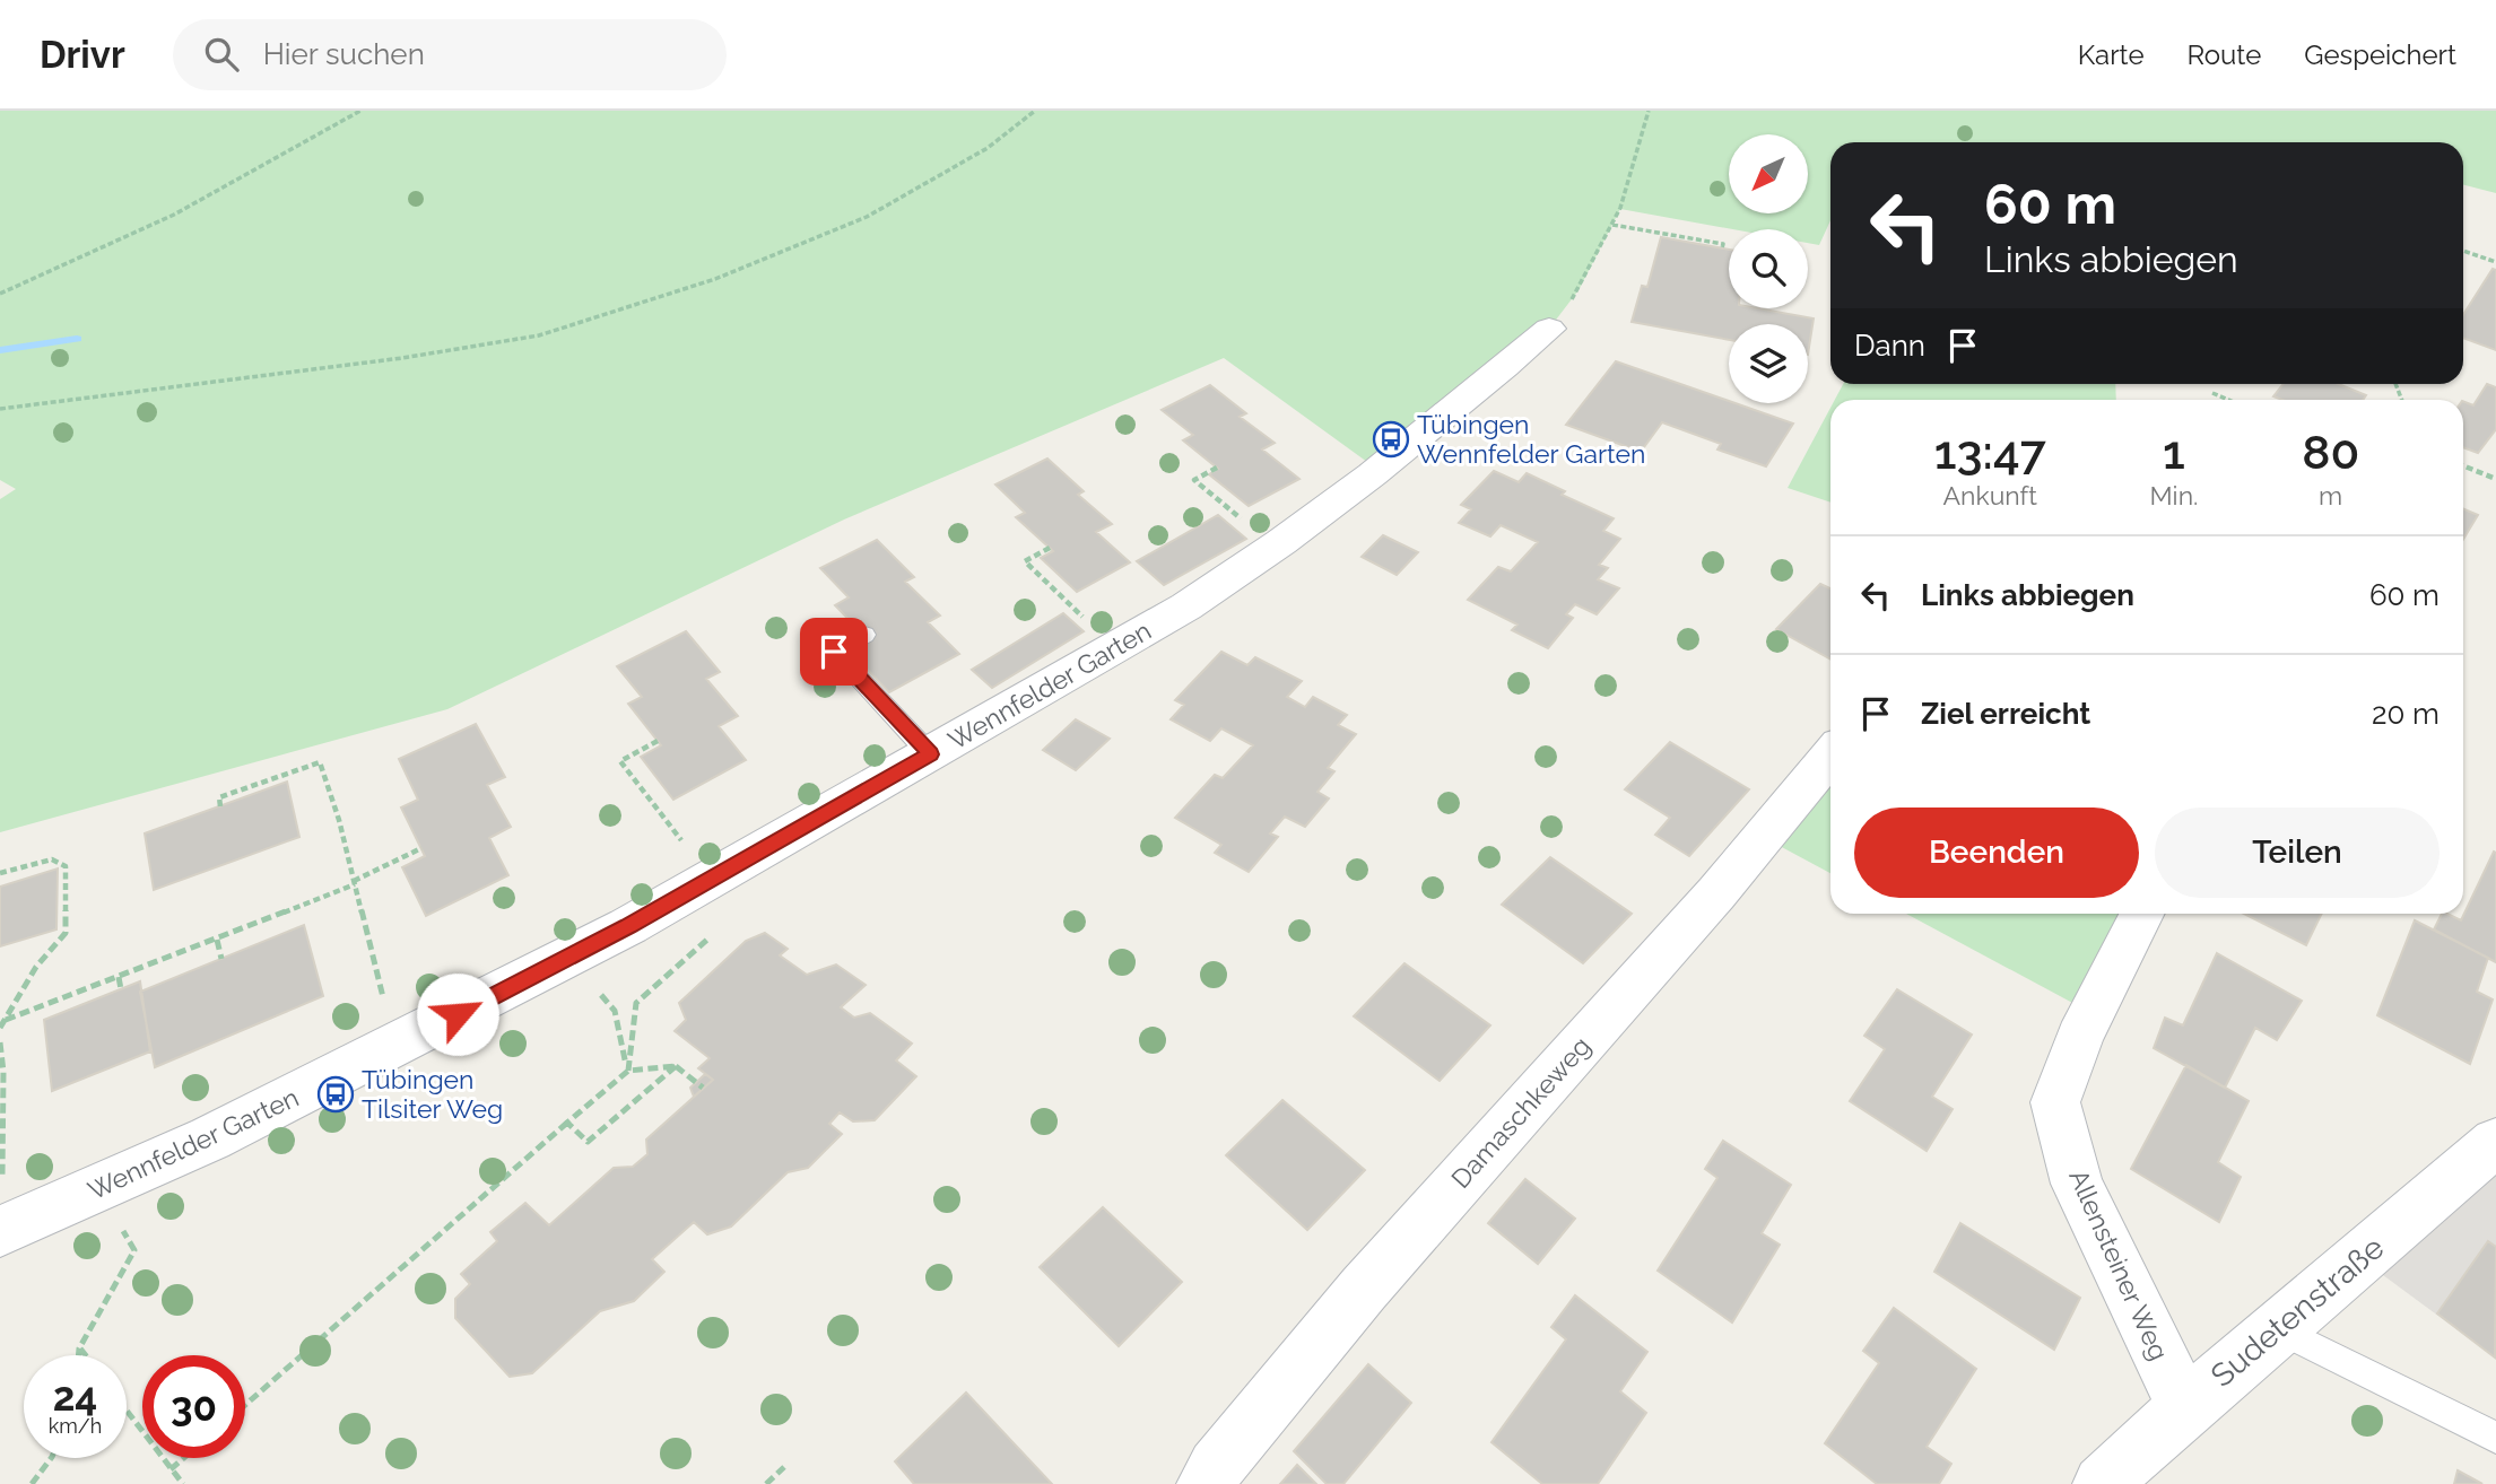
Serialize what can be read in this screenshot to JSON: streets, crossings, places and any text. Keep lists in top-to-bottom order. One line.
{"streets":{"street":["Wennfelder Garten","Damaschkeweg","Allensteiner Weg","Sudetenstraße"]},"crossings":[["Allensteiner Weg","Sudetenstraße"]],"places":{"bus stop":["Tübingen Wennfelder Garten","Tübingen Tilsiter Weg"]},"north":"bottom left","page":{"header":"Drivr","search":"Hier suchen","nav":["Karte","Route","Gespeichert"],"turn":["60 m","Links abbiegen"],"then":"Dann","eta":["13:47","Ankunft","1","Min.","80","m"],"list":[{"name":"Links abbiegen","value":"60 m"},{"name":"Ziel erreicht","value":"20 m"}],"buttons":["Beenden","Teilen"],"speed":"24 km/h","limit":"30"}}
